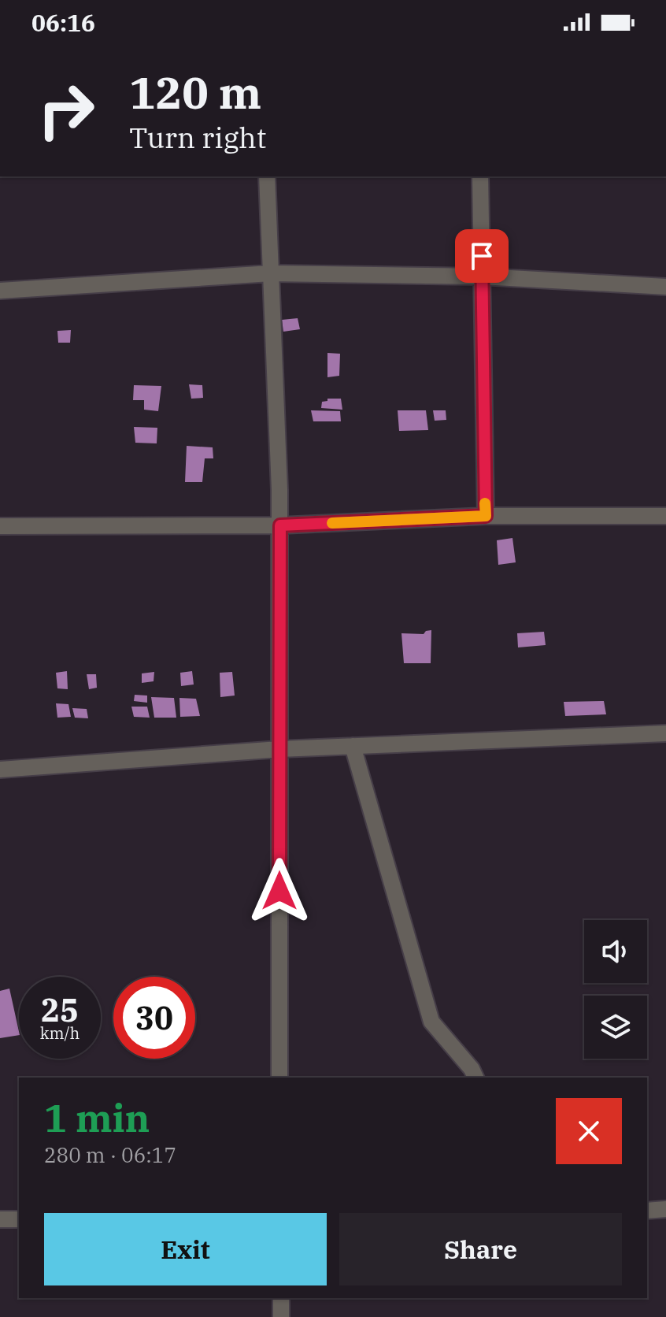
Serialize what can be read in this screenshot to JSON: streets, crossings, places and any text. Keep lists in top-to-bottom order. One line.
{"page":{"status":"06:16","turn":["120 m","Turn right"],"speed":"25 km/h","limit":"30","heading":["1 min","280 m · 06:17"],"buttons":["Exit","Share"]}}
